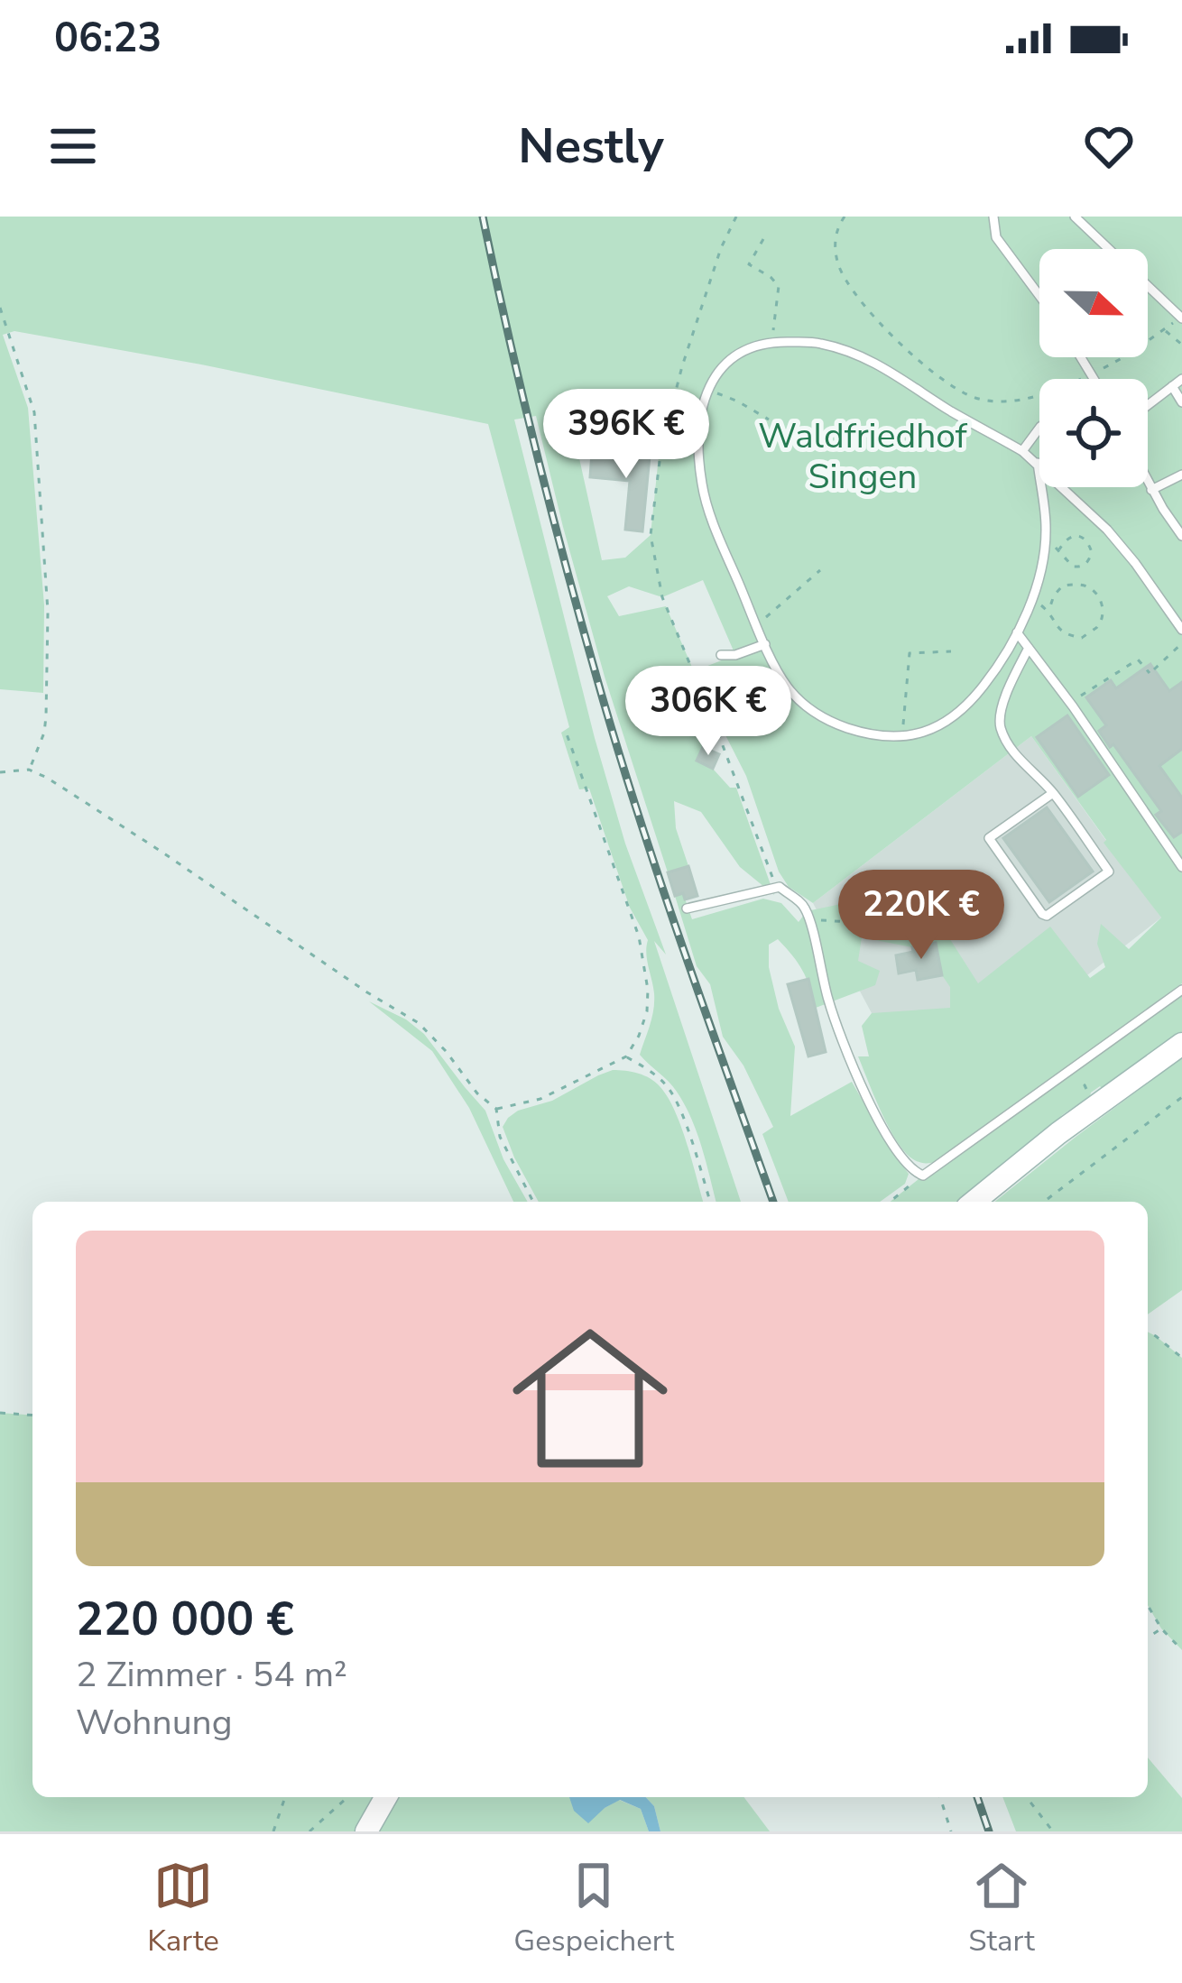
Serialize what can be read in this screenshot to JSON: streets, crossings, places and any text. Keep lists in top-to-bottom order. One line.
{"parks":["Waldfriedhof Singen"],"north":"right","page":{"status":"06:23","header":"Nestly","price":["396K €","306K €","220K €"],"list":[{"name":"220 000 €","note":"2 Zimmer · 54 m² · Wohnung"}],"tabs":["Karte","Gespeichert","Start"]}}
